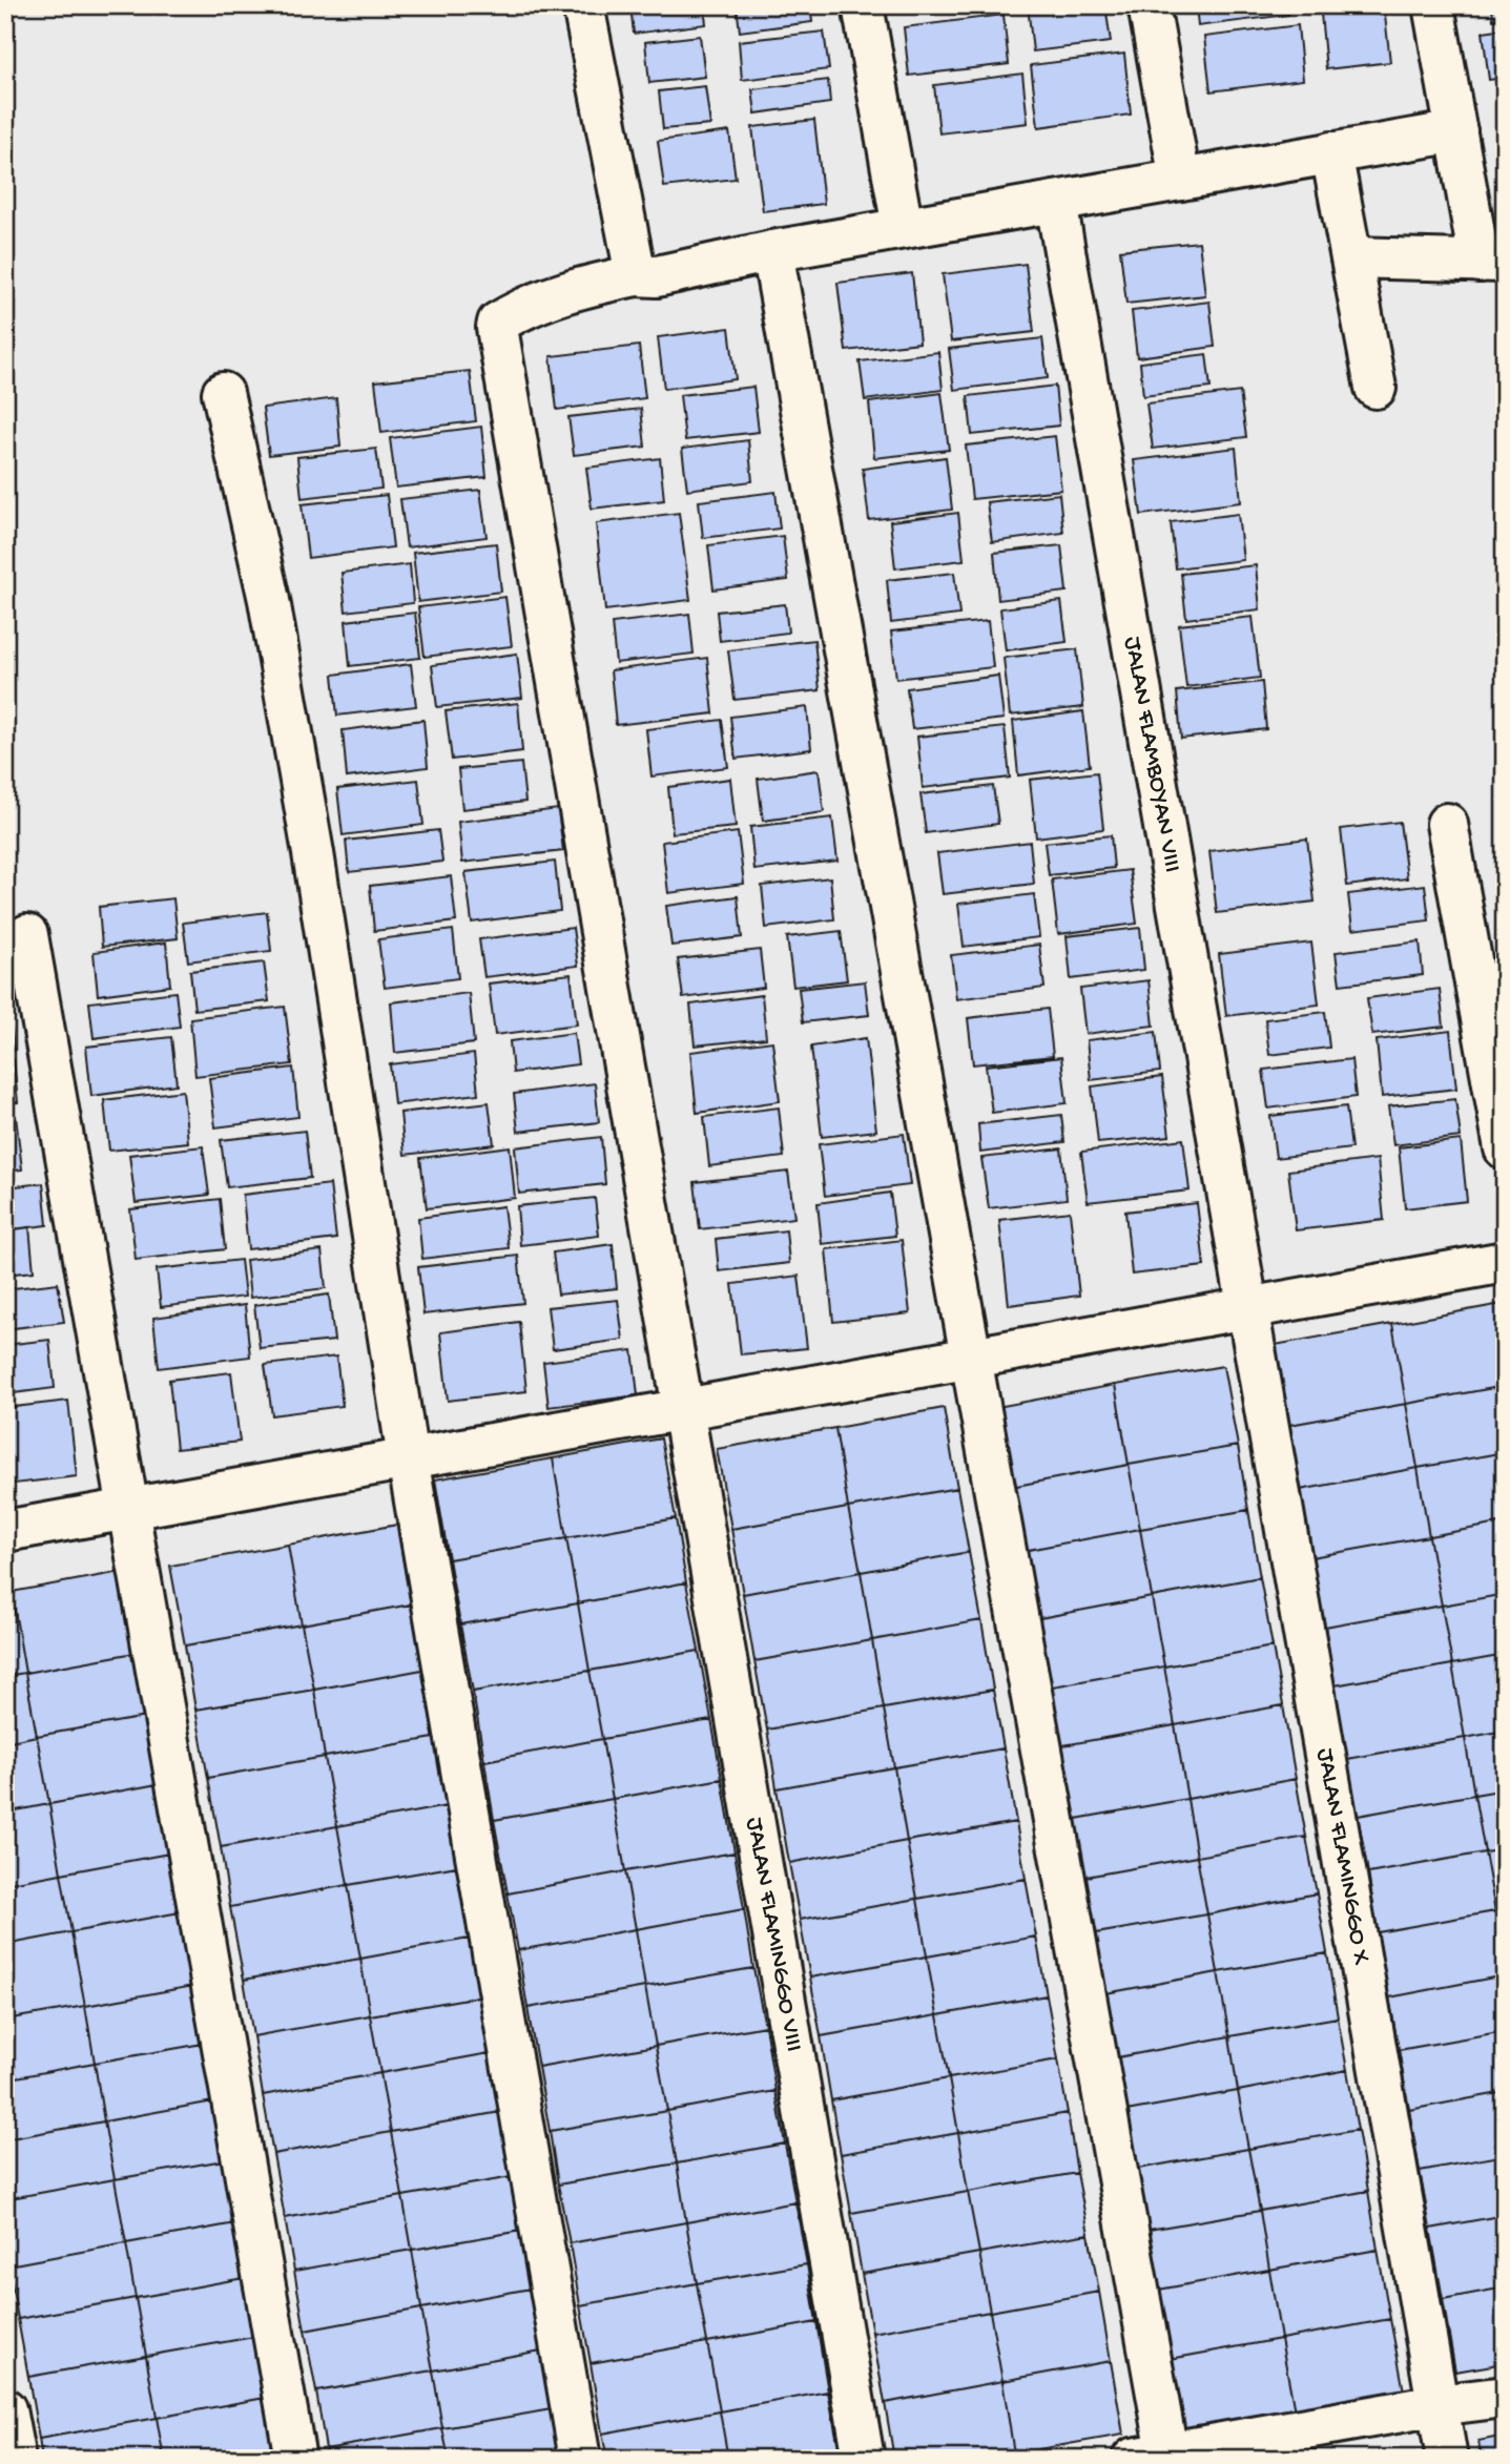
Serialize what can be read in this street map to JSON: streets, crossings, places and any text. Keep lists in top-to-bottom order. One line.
{"streets":{"street":["JALAN FLAMBOYAN VIII","JALAN FLAMINGGO X","JALAN FLAMINGGO VIII"]},"crossings":[["JALAN FLAMBOYAN VIII","JALAN FLAMINGGO X"]]}
